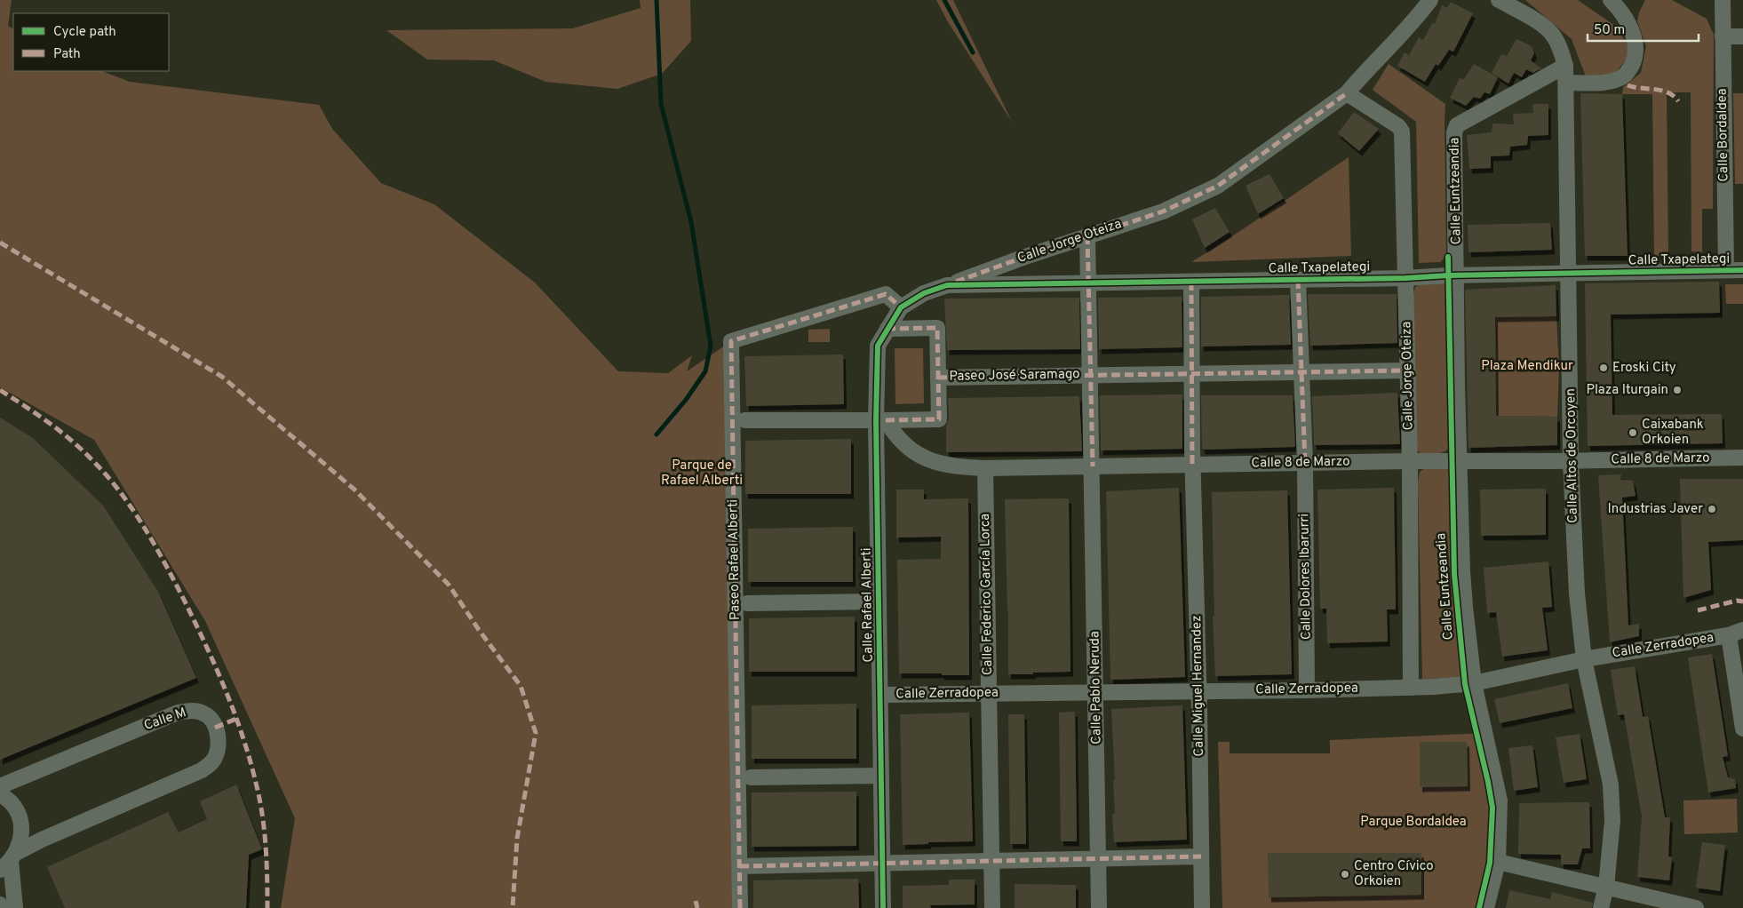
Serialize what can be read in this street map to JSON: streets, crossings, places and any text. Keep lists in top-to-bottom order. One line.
{"streets":{"street":["Calle Bordaldea","Calle Euntzeandia","Calle Jorge Oteiza","Calle Txapelategi","Paseo José Saramago","Calle Altos de Orcoyen","Calle 8 de Marzo","Paseo Rafael Alberti","Calle Dolores Ibarurri","Calle Federico García Lorca","Calle Rafael Alberti","Calle Zerradopea","Calle Miguel Hernandez","Calle Pablo Neruda","Calle M"]},"crossings":[["Calle Bordaldea","Calle Txapelategi"],["Calle Euntzeandia","Calle Txapelategi"],["Calle Euntzeandia","Calle Altos de Orcoyen"],["Calle Euntzeandia","Calle 8 de Marzo"],["Calle Euntzeandia","Calle Zerradopea"],["Calle Jorge Oteiza","Calle Txapelategi"],["Calle Jorge Oteiza","Paseo José Saramago"],["Calle Jorge Oteiza","Calle 8 de Marzo"],["Calle Jorge Oteiza","Calle Zerradopea"],["Calle Txapelategi","Paseo José Saramago"],["Calle Txapelategi","Calle Altos de Orcoyen"],["Calle Txapelategi","Paseo Rafael Alberti"],["Calle Txapelategi","Calle Rafael Alberti"],["Paseo José Saramago","Calle 8 de Marzo"],["Paseo José Saramago","Calle Rafael Alberti"],["Paseo José Saramago","Calle Pablo Neruda"],["Calle Altos de Orcoyen","Calle 8 de Marzo"],["Calle Altos de Orcoyen","Calle Zerradopea"],["Calle 8 de Marzo","Calle Dolores Ibarurri"],["Calle 8 de Marzo","Calle Federico García Lorca"],["Calle 8 de Marzo","Calle Rafael Alberti"],["Calle 8 de Marzo","Calle Miguel Hernandez"],["Calle 8 de Marzo","Calle Pablo Neruda"],["Paseo Rafael Alberti","Calle Rafael Alberti"],["Calle Dolores Ibarurri","Calle Zerradopea"],["Calle Federico García Lorca","Calle Zerradopea"],["Calle Rafael Alberti","Calle Zerradopea"],["Calle Zerradopea","Calle Miguel Hernandez"],["Calle Zerradopea","Calle Pablo Neruda"]],"parks":["Plaza Mendikur","Parque de Rafael Alberti","Parque Bordaldea"],"places":["Eroski City","Plaza Iturgain","Caixabank Orkoien","Industrias Javer","Centro Cívico Orkoien"],"legend":["Cycle path","Path"],"scale_bar":"50 m"}
